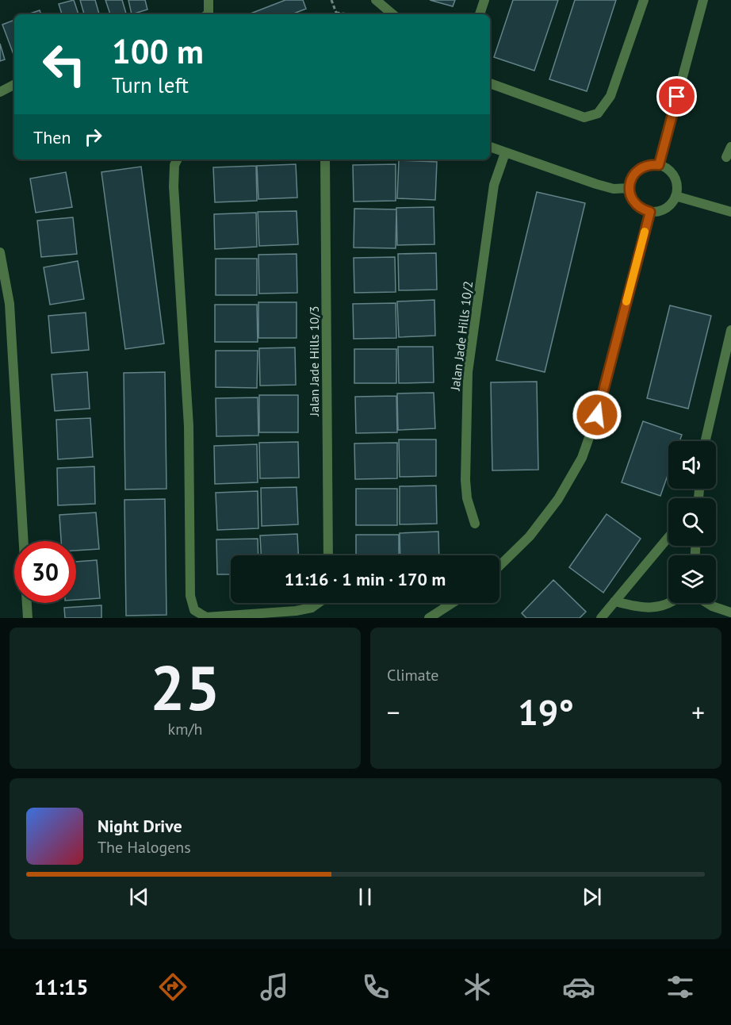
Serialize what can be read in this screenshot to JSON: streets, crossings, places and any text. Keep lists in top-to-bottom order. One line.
{"streets":{"street":["Jalan Jade Hills 10/2","Jalan Jade Hills 10/3"]},"page":{"turn":["100 m","Turn left"],"then":"Then","limit":"30","trip":"11:16 · 1 min · 170 m","tile":[["25","km/h"],"Climate"],"heat":["−","19°","+"],"song":["Night Drive","The Halogens"],"tabs":"11:15"}}
